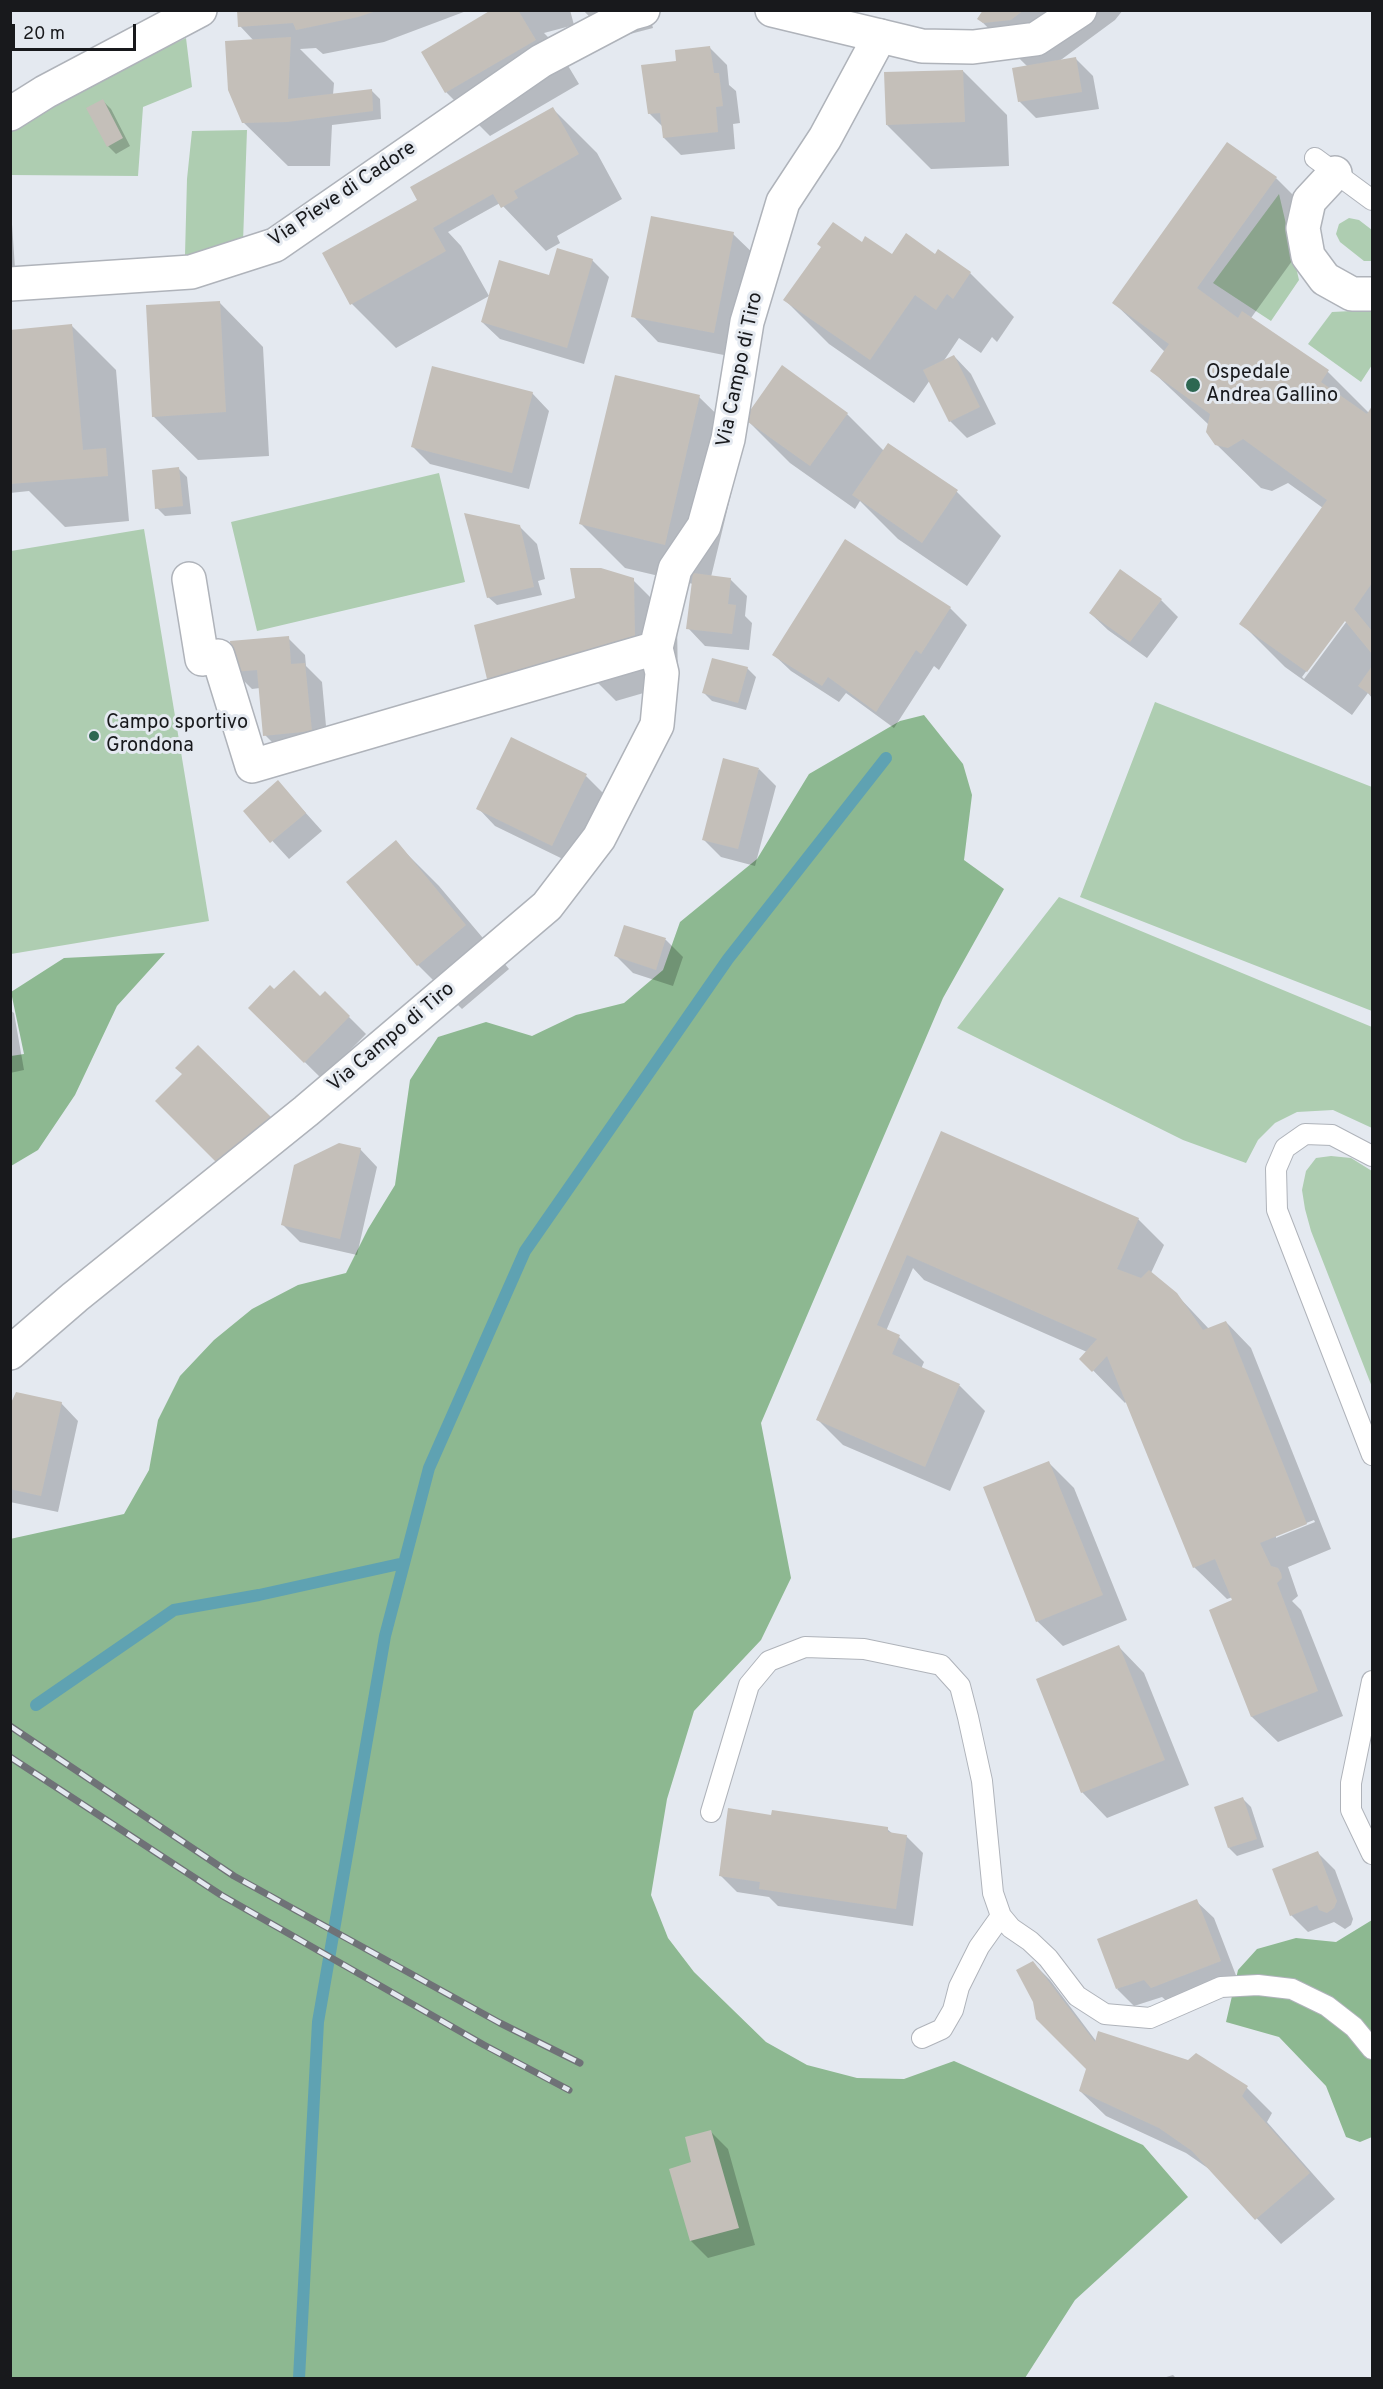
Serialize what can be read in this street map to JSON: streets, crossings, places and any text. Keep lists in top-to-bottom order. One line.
{"streets":{"street":["Via Pieve di Cadore","Via Campo di Tiro"]},"places":["Ospedale Andrea Gallino","Campo sportivo Grondona"],"scale_bar":"20 m"}
